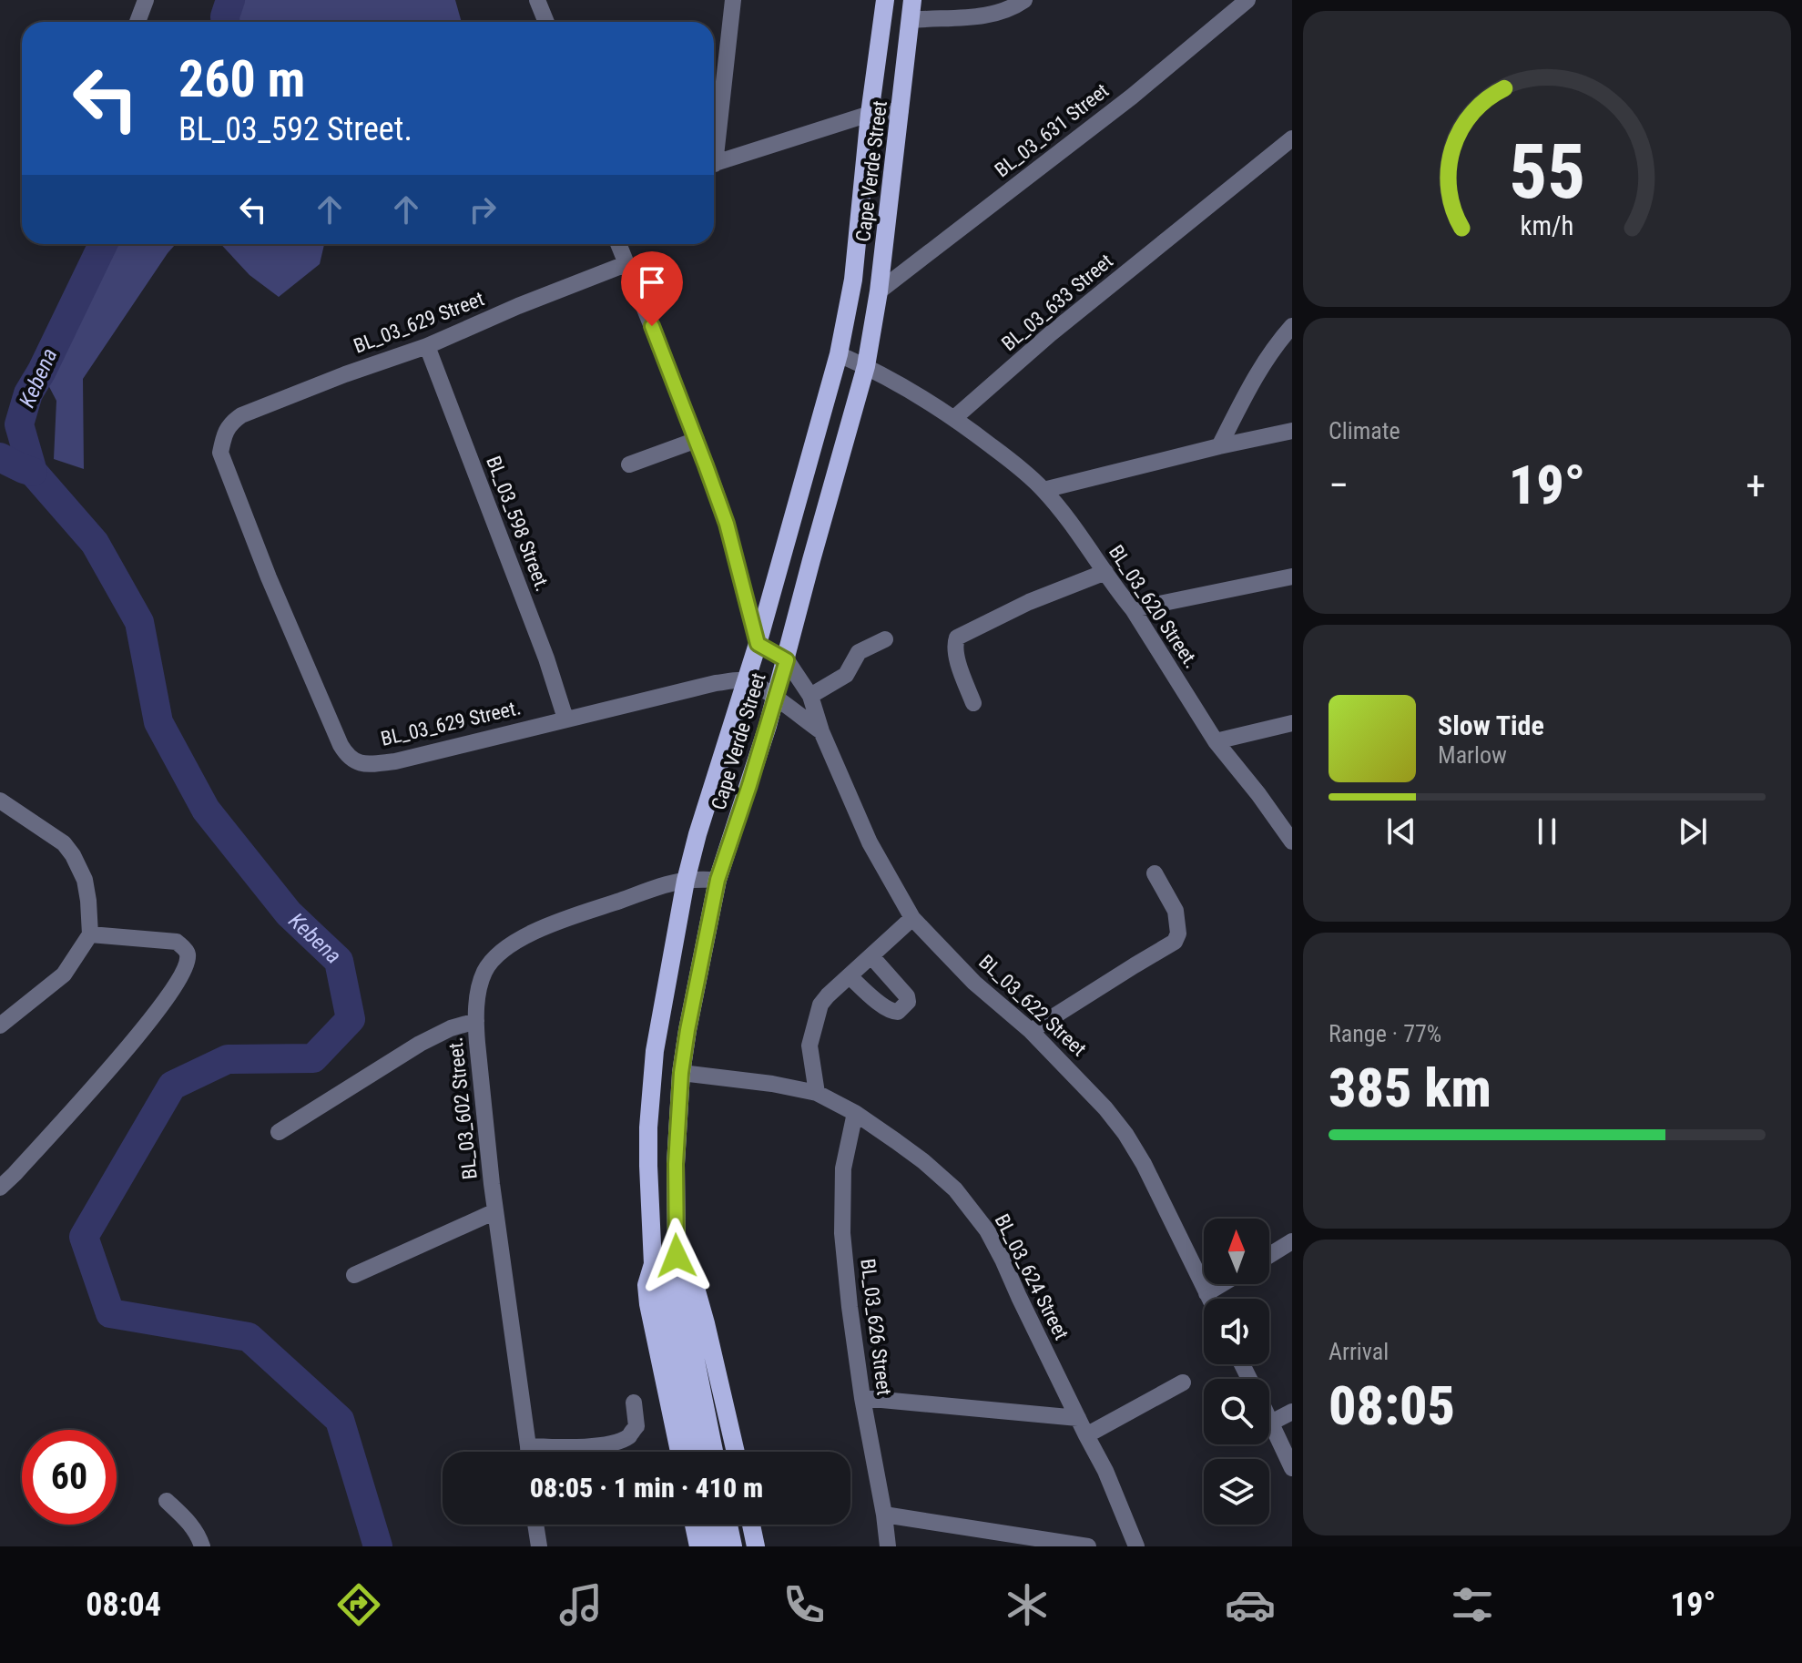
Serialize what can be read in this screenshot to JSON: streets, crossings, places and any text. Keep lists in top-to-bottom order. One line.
{"streets":{"main road":["Cape Verde Street"],"street":["BL_03_631 Street","BL_03_633 Street","BL_03_629 Street","BL_03_598 Street.","BL_03_620 Street.","BL_03_629 Street.","BL_03_622 Street","BL_03_602 Street.","BL_03_624 Street","BL_03_626 Street"]},"crossings":[["BL_03_631 Street","Cape Verde Street"],["Cape Verde Street","BL_03_629 Street."],["Cape Verde Street","BL_03_622 Street"],["Cape Verde Street","BL_03_602 Street."],["Cape Verde Street","BL_03_624 Street"],["BL_03_633 Street","BL_03_620 Street."],["BL_03_629 Street","BL_03_598 Street."],["BL_03_629 Street","BL_03_629 Street."],["BL_03_598 Street.","BL_03_629 Street."],["BL_03_624 Street","BL_03_626 Street"]],"water":["Kebena"],"north":"top","page":{"turn":["260 m","BL_03_592 Street."],"tile":["Climate",["Range · 77%","385 km"],["Arrival","08:05"]],"heat":["−","19°","+"],"song":["Slow Tide","Marlow"],"limit":"60","trip":"08:05 · 1 min · 410 m","tabs":["08:04","19°"],"gauge":["55","km/h"]}}
